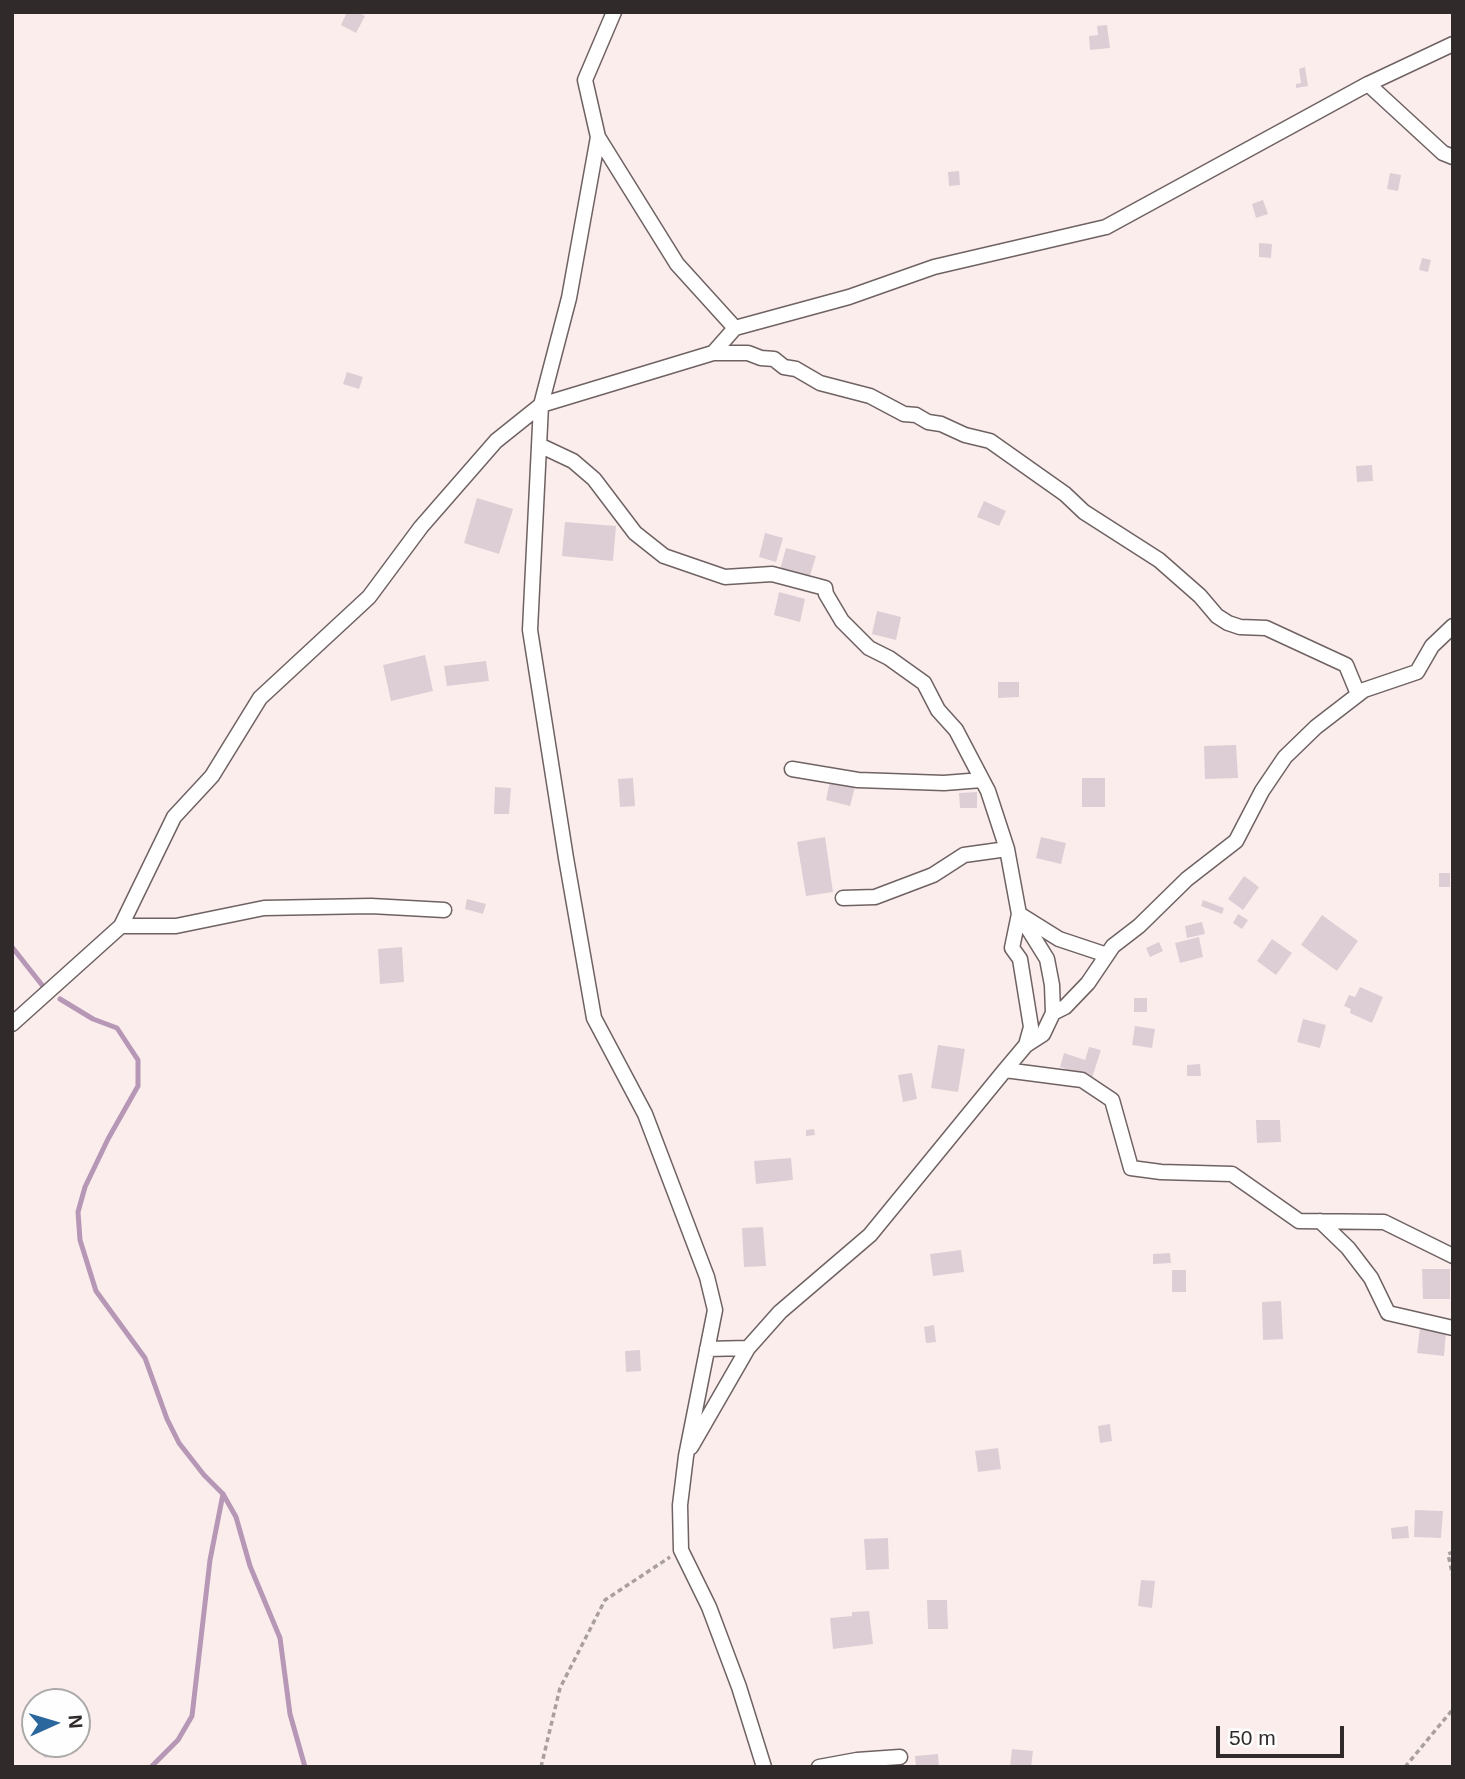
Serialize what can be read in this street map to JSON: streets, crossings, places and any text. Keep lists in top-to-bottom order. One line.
{"scale_bar":"50 m","north":"right"}
